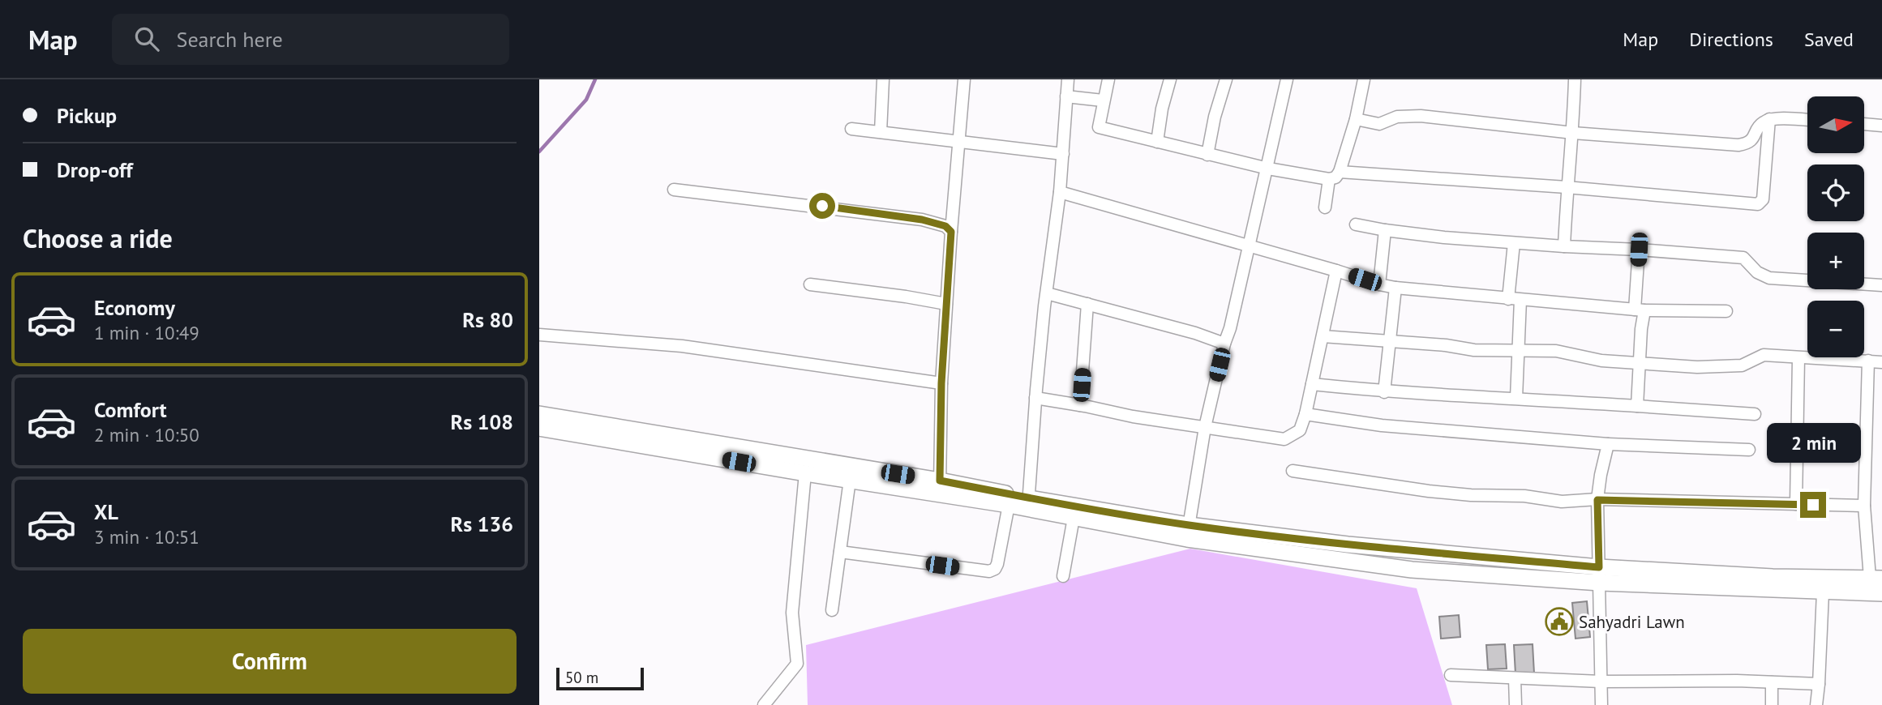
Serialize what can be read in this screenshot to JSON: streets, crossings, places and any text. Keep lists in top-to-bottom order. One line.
{"places":{"public building":["Sahyadri Lawn"]},"scale_bar":"50 m","north":"right","page":{"header":"Map","search":"Search here","nav":["Map","Directions","Saved"],"banner":["Pickup","Drop-off"],"map_buttons":["+","−"],"heading":"Choose a ride","list":[{"name":"Economy","note":"1 min · 10:49","value":"Rs 80"},{"name":"Comfort","note":"2 min · 10:50","value":"Rs 108"},{"name":"XL","note":"3 min · 10:51","value":"Rs 136"}],"bubble":"2 min","buttons":"Confirm","scale":"50 m"}}
